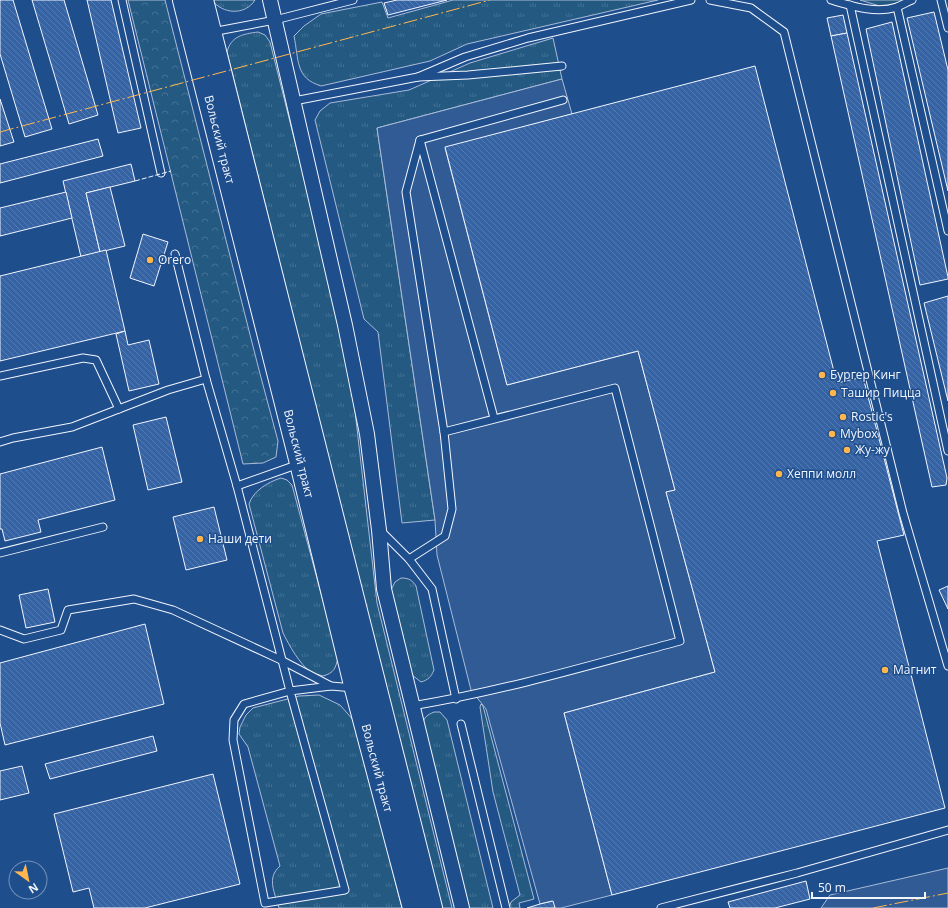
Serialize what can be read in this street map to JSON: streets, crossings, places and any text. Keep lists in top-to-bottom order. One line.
{"streets":{"main road":["Вольский тракт"]},"places":["Orero","Бургер Кинг","Ташир Пицца","Rostic's","Mybox","Жу-жу","Хеппи молл","Наши дети","Магнит"],"scale_bar":"50 m","north":"bottom right"}
